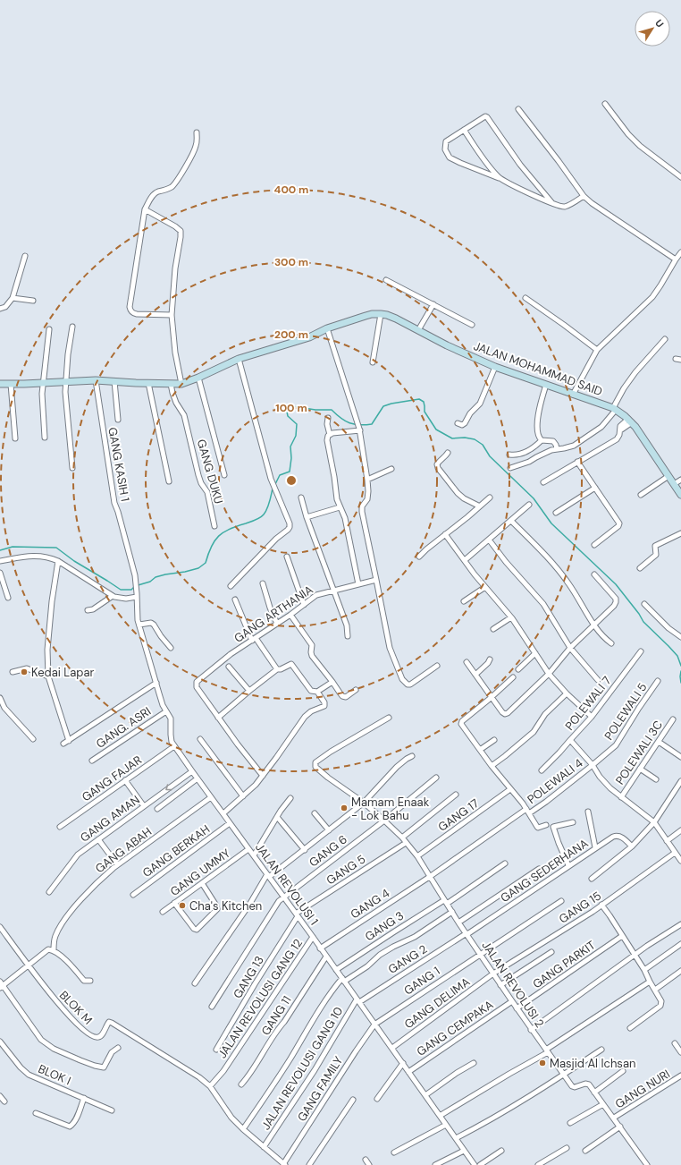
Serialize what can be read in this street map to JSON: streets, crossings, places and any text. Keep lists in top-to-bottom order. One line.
{"streets":{"street":["JALAN MOHAMMAD SAID","GANG KASIH 1","GANG DUKU","GANG ARTHANIA","POLEWALI 7","POLEWALI 5","GANG. ASRI","POLEWALI 3C","GANG FAJAR","POLEWALI 4","GANG 17","GANG AMAN","GANG ABAH","GANG BERKAH","GANG 6","GANG 5","GANG SEDERHANA","GANG UMMY","JALAN REVOLUSI 1","GANG 4","GANG 15","GANG 3","GANG 2","GANG PARKIT","GANG 13","GANG 1","JALAN REVOLUSI 2","JALAN REVOLUSI GANG 12","GANG DELIMA","BLOK M","GANG 11","GANG CEMPAKA","JALAN REVOLUSI GANG 10","BLOK I","GANG FAMILY","GANG NURI"]},"crossings":[["JALAN MOHAMMAD SAID","GANG KASIH 1"],["JALAN MOHAMMAD SAID","GANG DUKU"],["GANG KASIH 1","JALAN REVOLUSI 1"],["POLEWALI 7","POLEWALI 5"],["POLEWALI 7","POLEWALI 3C"],["POLEWALI 7","POLEWALI 4"],["POLEWALI 7","GANG 15"],["POLEWALI 5","POLEWALI 4"],["GANG. ASRI","JALAN REVOLUSI 1"],["GANG FAJAR","JALAN REVOLUSI 1"],["POLEWALI 4","GANG 4"],["POLEWALI 4","JALAN REVOLUSI 2"],["GANG 17","JALAN REVOLUSI 2"],["GANG AMAN","JALAN REVOLUSI 1"],["GANG ABAH","JALAN REVOLUSI 1"],["GANG BERKAH","JALAN REVOLUSI 1"],["GANG 6","JALAN REVOLUSI 1"],["GANG 6","GANG 13"],["GANG 6","JALAN REVOLUSI 2"],["GANG 5","JALAN REVOLUSI 1"],["GANG 5","GANG 13"],["GANG 5","JALAN REVOLUSI 2"],["GANG SEDERHANA","GANG 2"],["GANG SEDERHANA","JALAN REVOLUSI 2"],["GANG UMMY","JALAN REVOLUSI 1"],["JALAN REVOLUSI 1","GANG 4"],["JALAN REVOLUSI 1","GANG 3"],["JALAN REVOLUSI 1","GANG 2"],["JALAN REVOLUSI 1","GANG 13"],["JALAN REVOLUSI 1","GANG 1"],["JALAN REVOLUSI 1","JALAN REVOLUSI GANG 12"],["JALAN REVOLUSI 1","GANG DELIMA"],["JALAN REVOLUSI 1","GANG 11"],["JALAN REVOLUSI 1","GANG CEMPAKA"],["JALAN REVOLUSI 1","JALAN REVOLUSI GANG 10"],["JALAN REVOLUSI 1","GANG FAMILY"],["GANG 4","JALAN REVOLUSI 2"],["GANG 15","JALAN REVOLUSI 2"],["GANG 15","GANG DELIMA"],["GANG 3","JALAN REVOLUSI 2"],["GANG 2","JALAN REVOLUSI 2"],["GANG 2","JALAN REVOLUSI GANG 10"],["GANG PARKIT","JALAN REVOLUSI 2"],["GANG 1","JALAN REVOLUSI 2"],["GANG 1","GANG FAMILY"],["JALAN REVOLUSI 2","GANG DELIMA"],["JALAN REVOLUSI 2","GANG CEMPAKA"],["JALAN REVOLUSI 2","GANG NURI"],["JALAN REVOLUSI GANG 12","BLOK M"]],"places":["Kedai Lapar","Mamam Enaak - Lok Bahu","Cha's Kitchen","Masjid Al Ichsan"],"north":"top right","rings":["400 m","300 m","200 m","100 m"]}
